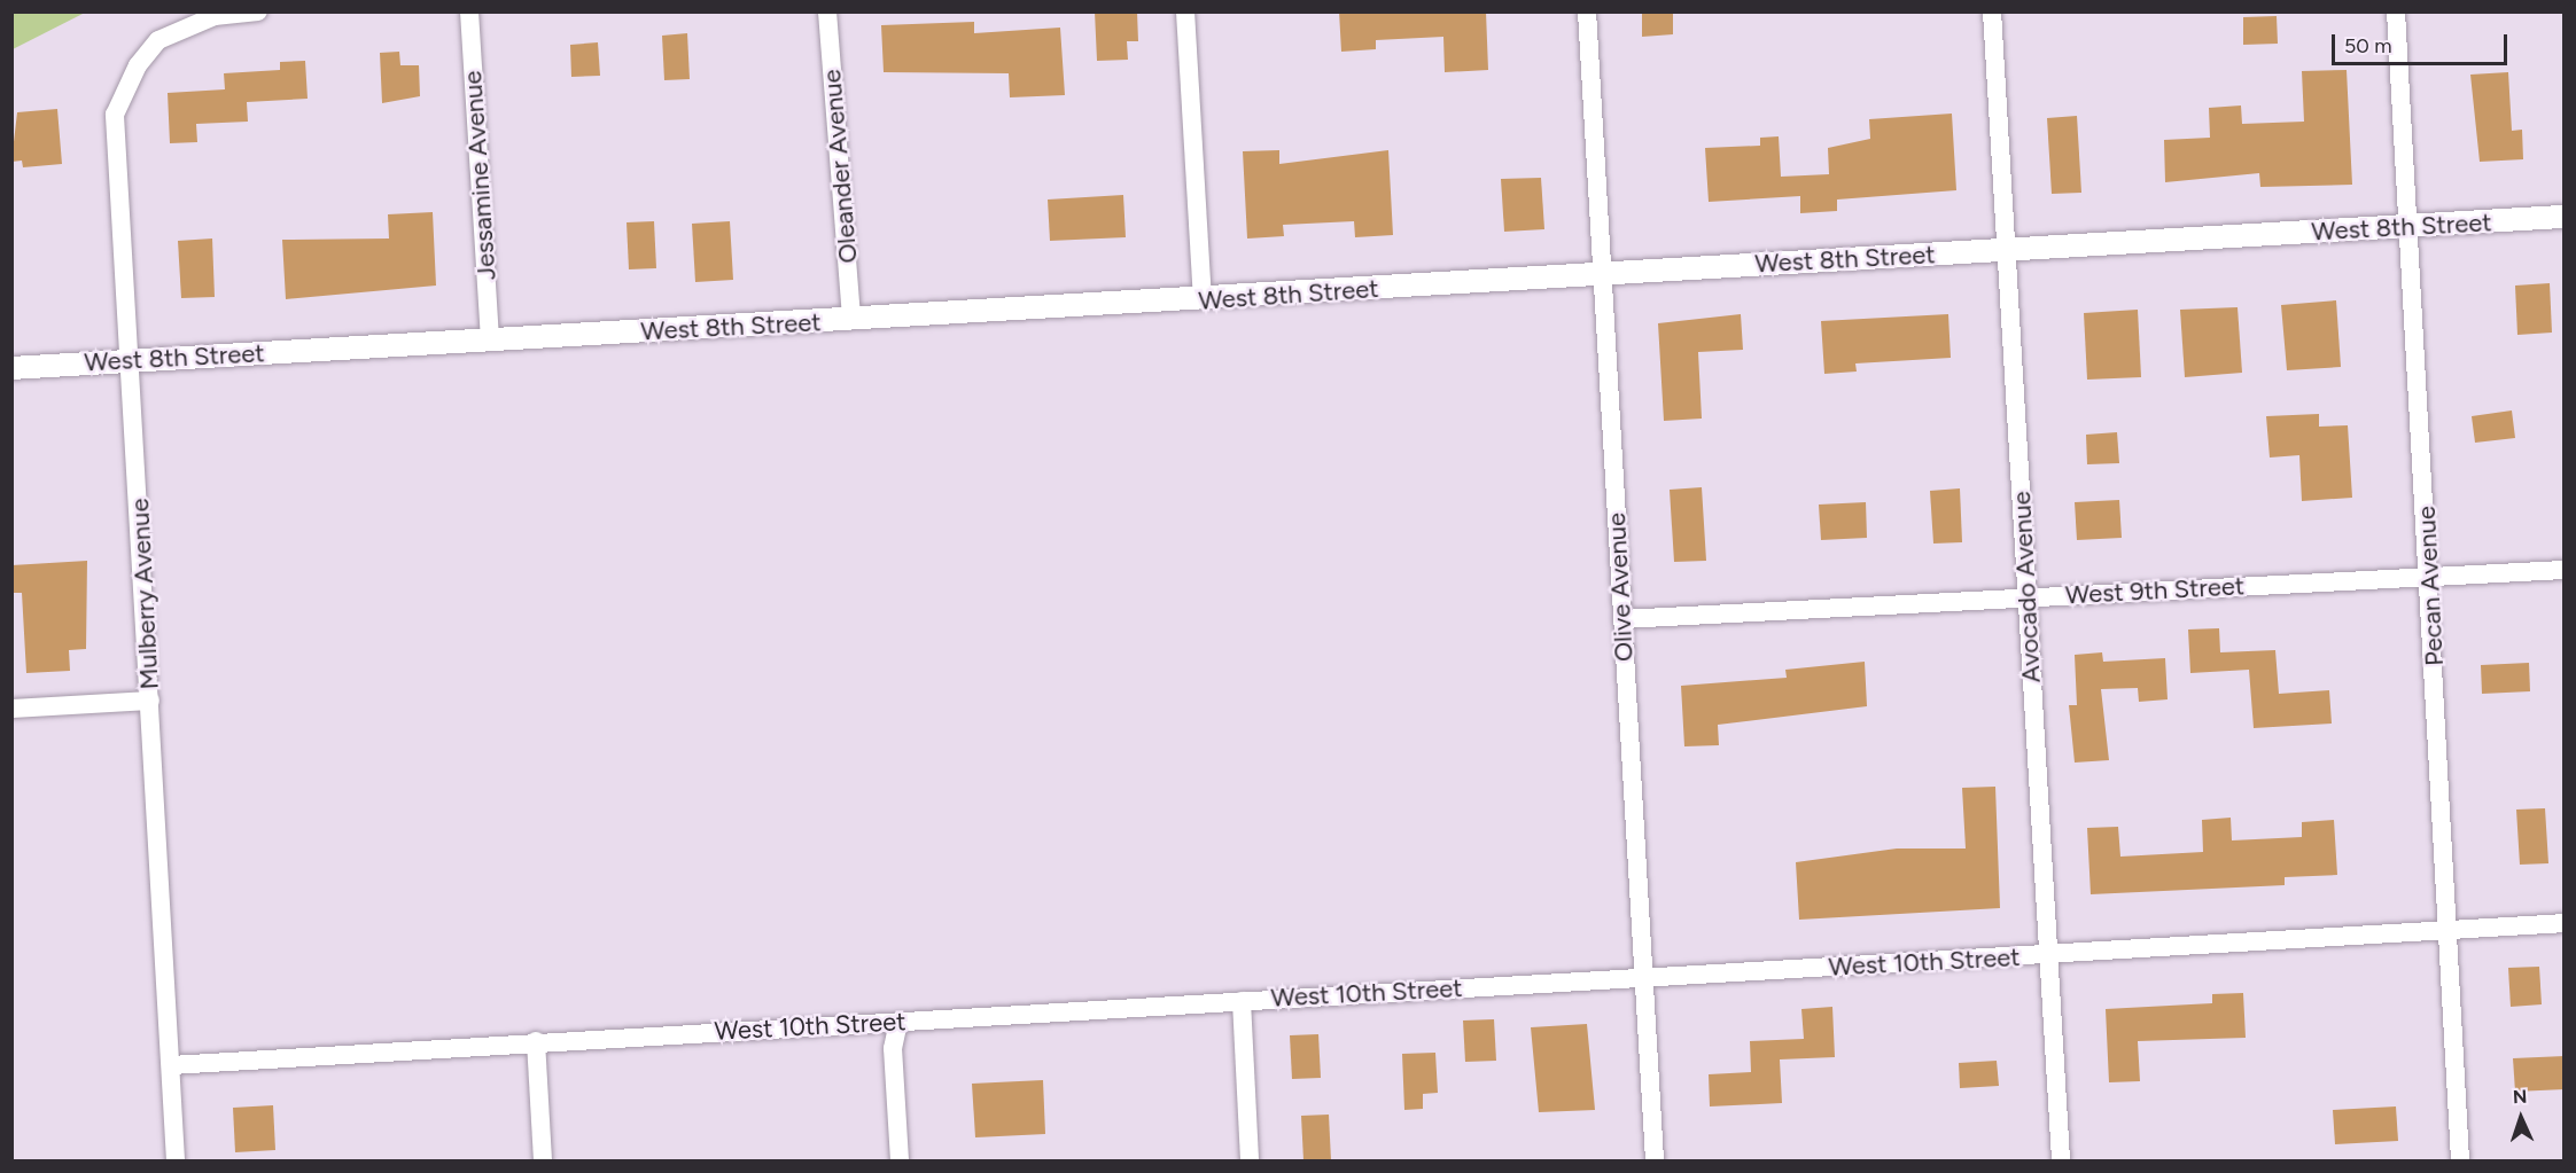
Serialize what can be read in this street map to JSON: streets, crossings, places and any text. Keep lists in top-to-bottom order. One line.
{"streets":{"street":["Oleander Avenue","Jessamine Avenue","West 8th Street","Pecan Avenue","Olive Avenue","Avocado Avenue","West 9th Street","Mulberry Avenue","West 10th Street"]},"crossings":[["Oleander Avenue","West 8th Street"],["Jessamine Avenue","West 8th Street"],["West 8th Street","Pecan Avenue"],["West 8th Street","Olive Avenue"],["West 8th Street","Avocado Avenue"],["West 8th Street","Mulberry Avenue"],["Pecan Avenue","West 9th Street"],["Pecan Avenue","West 10th Street"],["Olive Avenue","West 9th Street"],["Olive Avenue","West 10th Street"],["Avocado Avenue","West 9th Street"],["Avocado Avenue","West 10th Street"],["Mulberry Avenue","West 10th Street"]],"scale_bar":"50 m","north":"top"}
